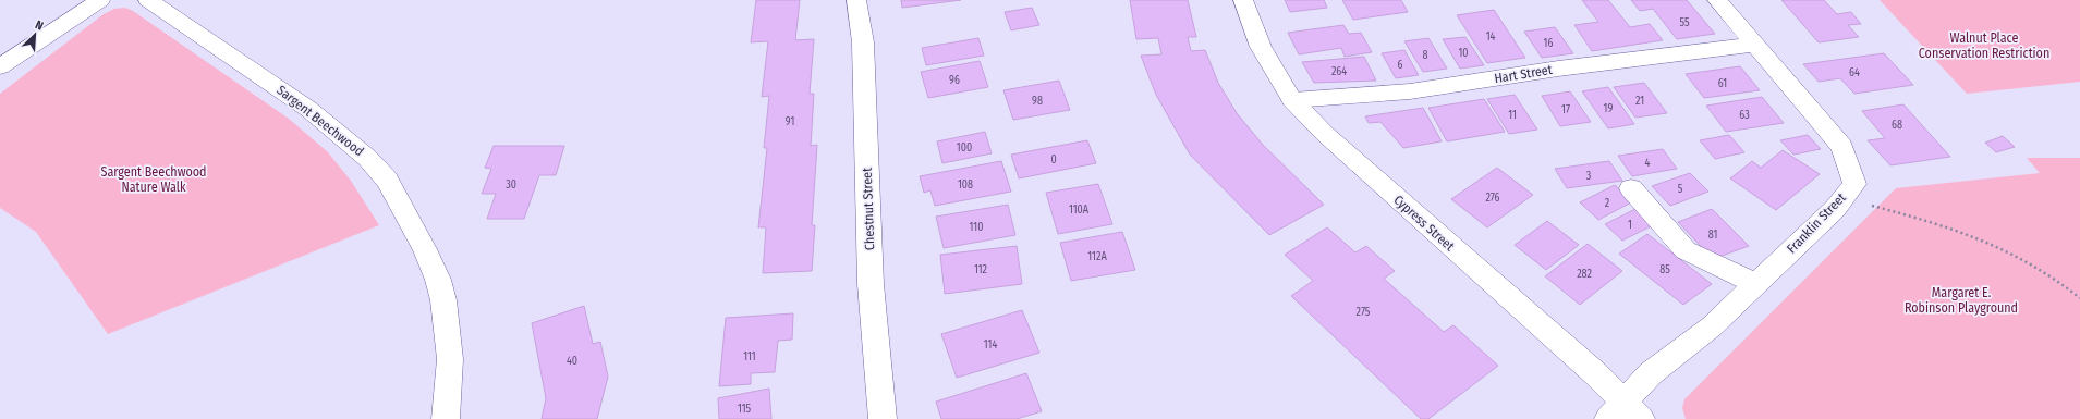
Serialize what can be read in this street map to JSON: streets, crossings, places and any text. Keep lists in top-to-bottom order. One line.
{"streets":{"street":["Hart Street","Sargent Beechwood","Chestnut Street","Cypress Street","Franklin Street"]},"crossings":[["Hart Street","Cypress Street"],["Hart Street","Franklin Street"],["Cypress Street","Franklin Street"]],"parks":["Walnut Place Conservation Restriction","Sargent Beechwood Nature Walk","Margaret E. Robinson Playground"],"house_numbers":["55","14","16","10","8","6","264","64","96","61","98","21","19","17","11","63","91","68","100","0","4","3","30","108","5","276","2","110A","1","110","81","112A","112","85","282","275","114","111","40","115"],"north":"top right"}
